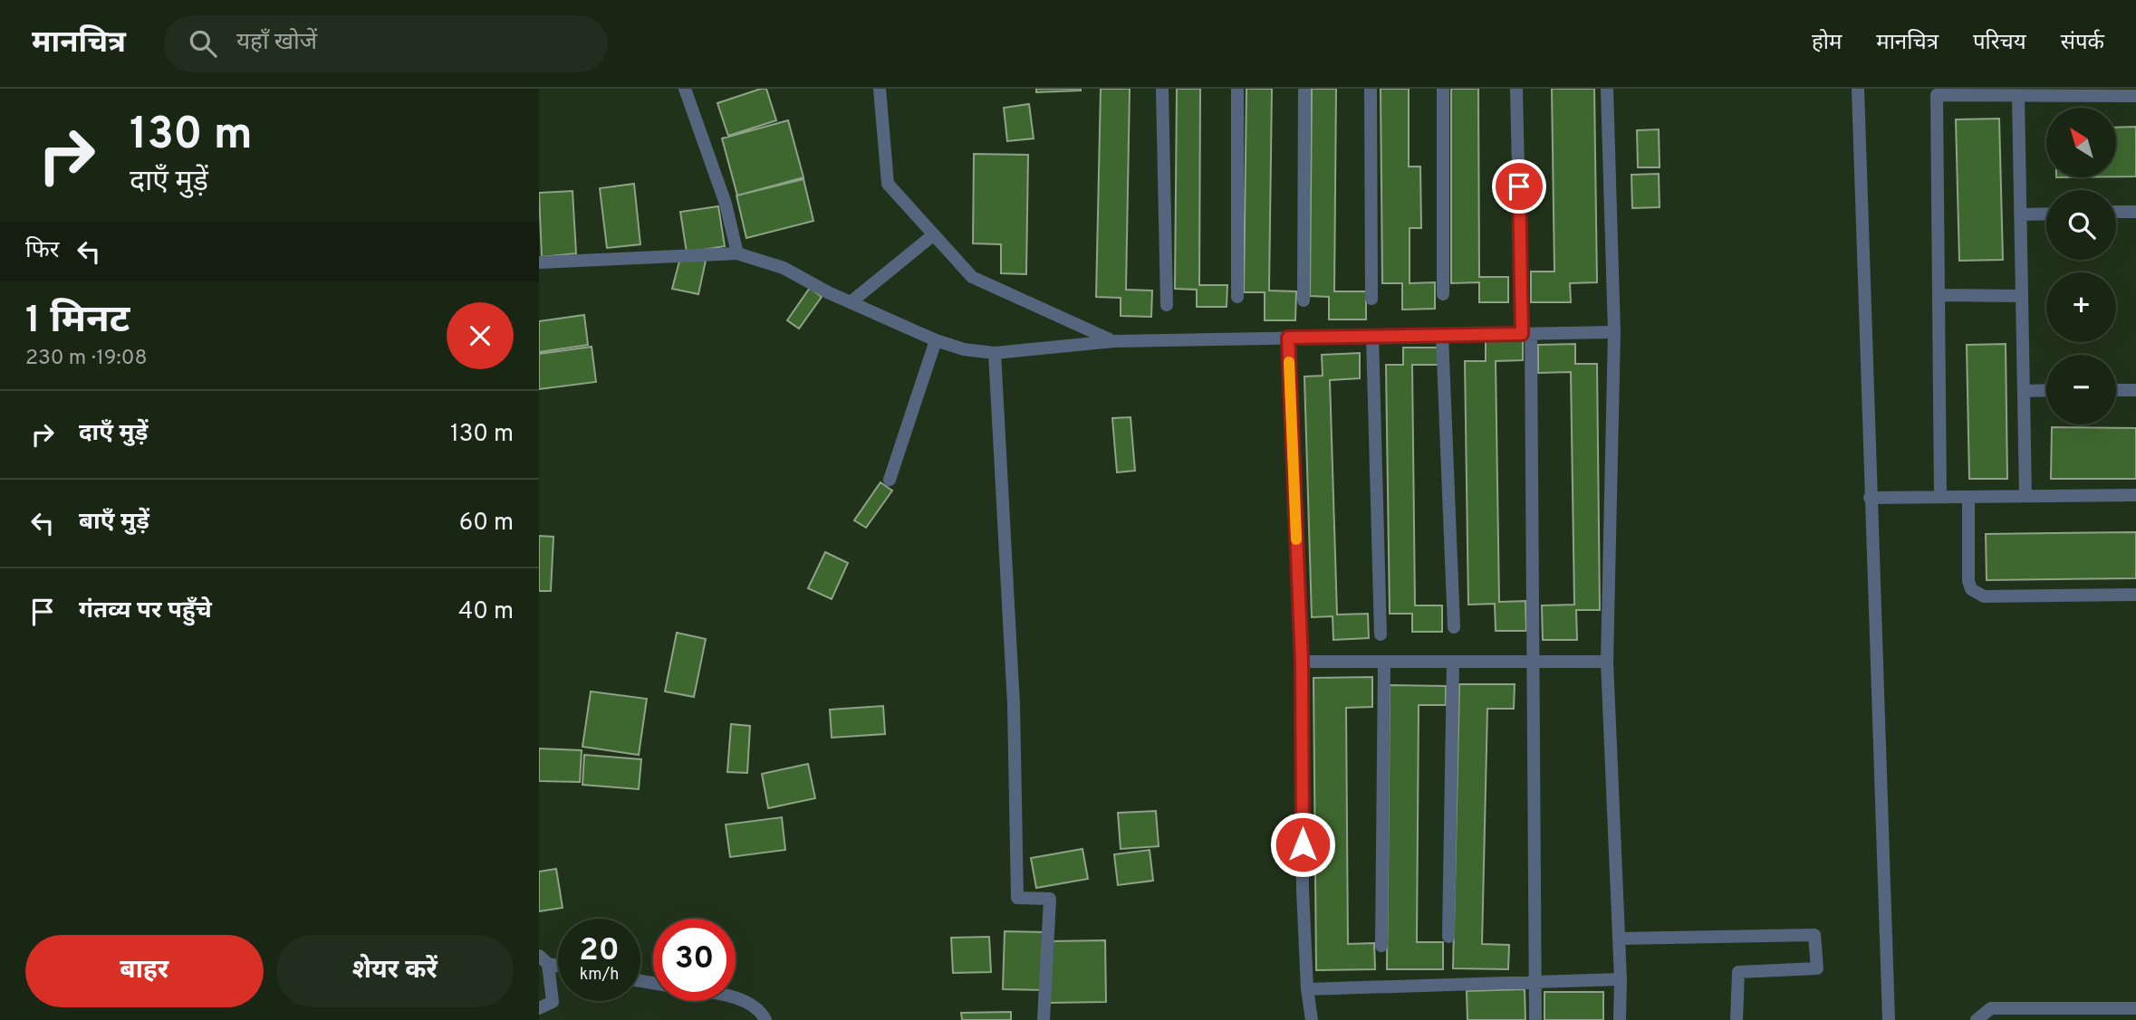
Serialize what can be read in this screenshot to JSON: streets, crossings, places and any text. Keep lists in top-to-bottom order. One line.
{"north":"top left","page":{"header":"मानचित्र","search":"यहाँ खोजें","nav":["होम","मानचित्र","परिचय","संपर्क"],"turn":["130 m","दाएँ मुड़ें"],"map_buttons":["+","−"],"then":"फिर","heading":["1 मिनट","230 m · 19:08"],"list":[{"name":"दाएँ मुड़ें","value":"130 m"},{"name":"बाएँ मुड़ें","value":"60 m"},{"name":"गंतव्य पर पहुँचे","value":"40 m"}],"speed":"20 km/h","limit":"30","buttons":["बाहर","शेयर करें"]}}
